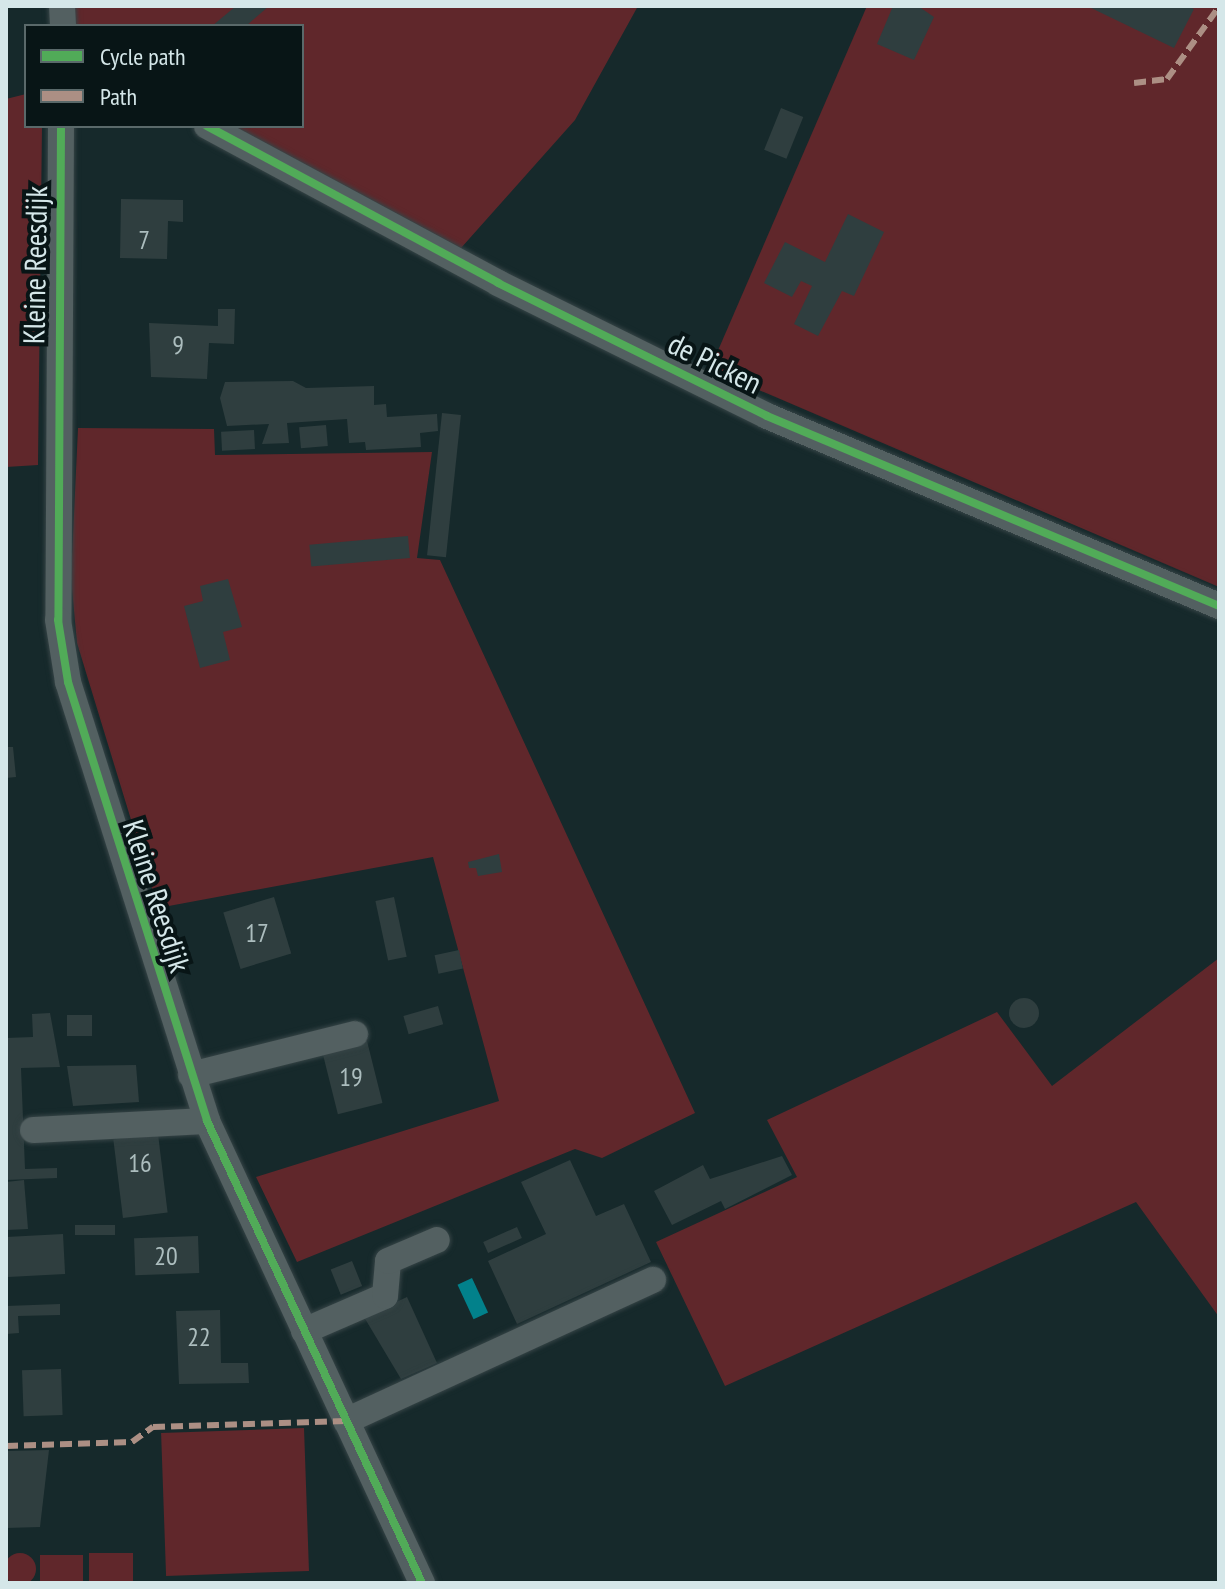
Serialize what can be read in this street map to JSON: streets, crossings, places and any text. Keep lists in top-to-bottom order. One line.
{"streets":{"street":["Kleine Reesdijk","de Picken"]},"house_numbers":["7","9","17","19","16","20","22"],"legend":["Cycle path","Path"]}
